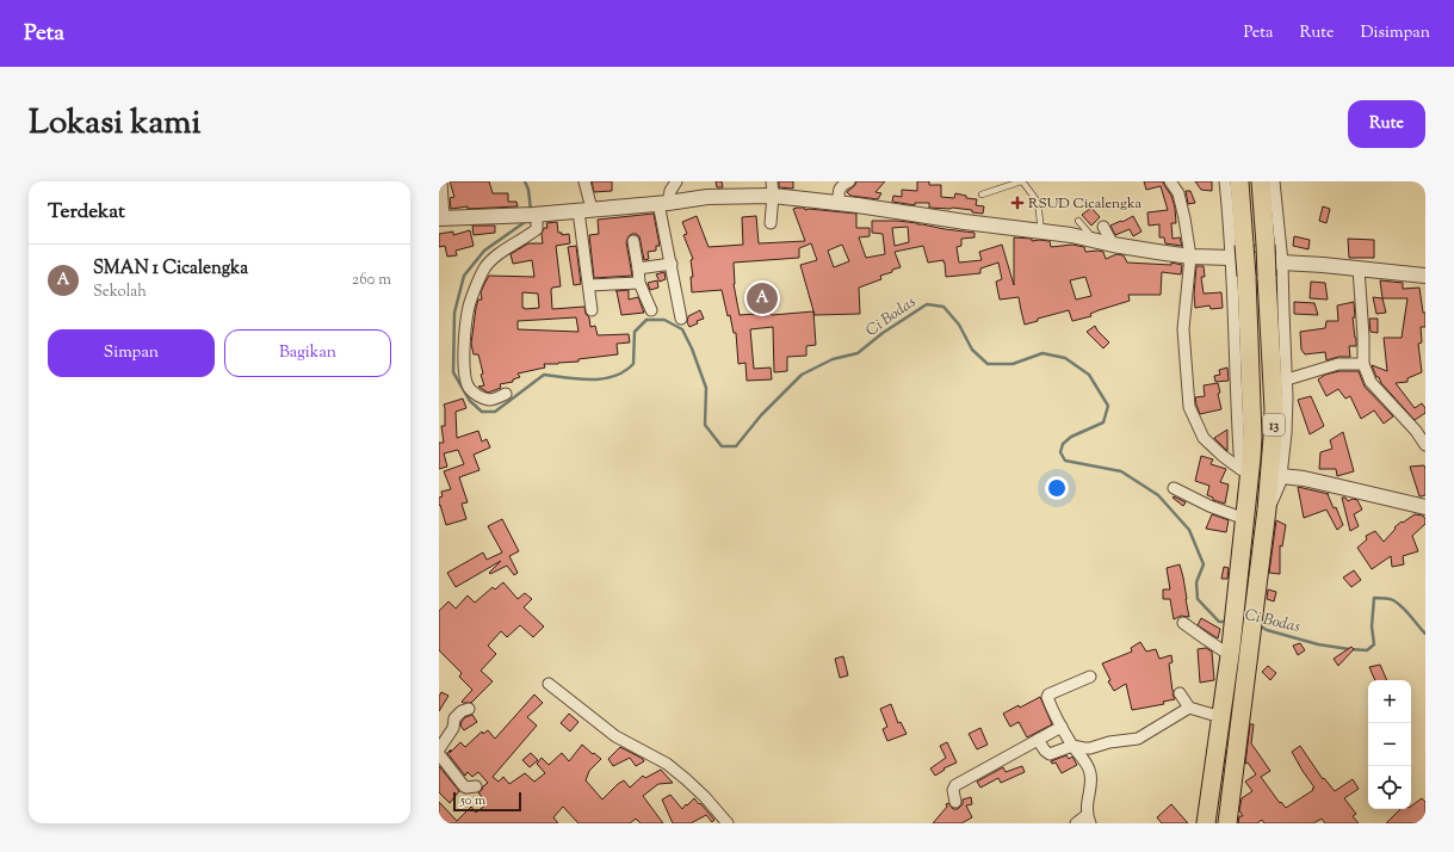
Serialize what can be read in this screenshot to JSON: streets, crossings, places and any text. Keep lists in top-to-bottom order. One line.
{"streets":{"highway":["13"]},"water":["Ci Bodas"],"places":{"health":["RSUD Cicalengka"]},"scale_bar":"50 m","page":{"header":"Peta","nav":["Peta","Rute","Disimpan"],"title":"Lokasi kami","buttons":["Rute",["Simpan","Bagikan"]],"heading":"Terdekat","list":[{"mark":"A","name":"SMAN 1 Cicalengka","note":"Sekolah","value":"260 m"}],"pins":"A","map_buttons":["+","−"],"scale":"50 m"}}
